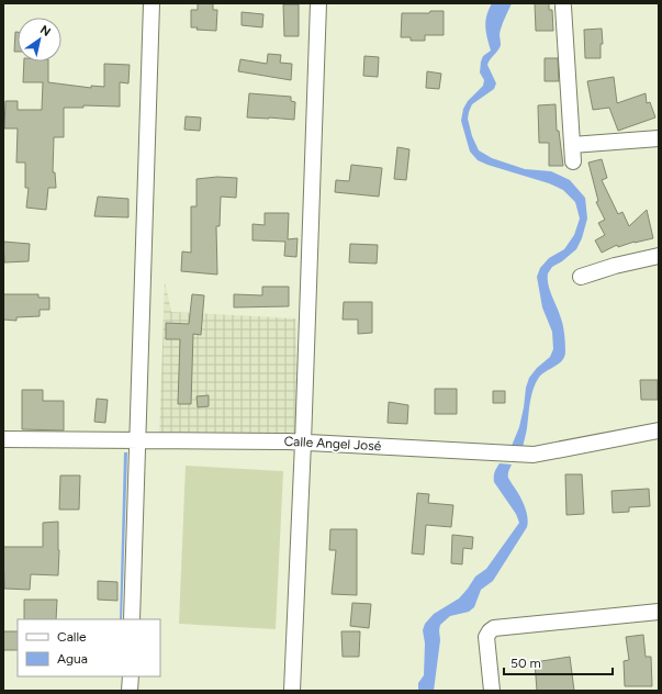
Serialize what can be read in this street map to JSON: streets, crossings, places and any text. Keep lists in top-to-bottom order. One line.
{"streets":{"street":["Calle Angel José"]},"legend":["Calle","Agua"],"scale_bar":"50 m","north":"top right"}
